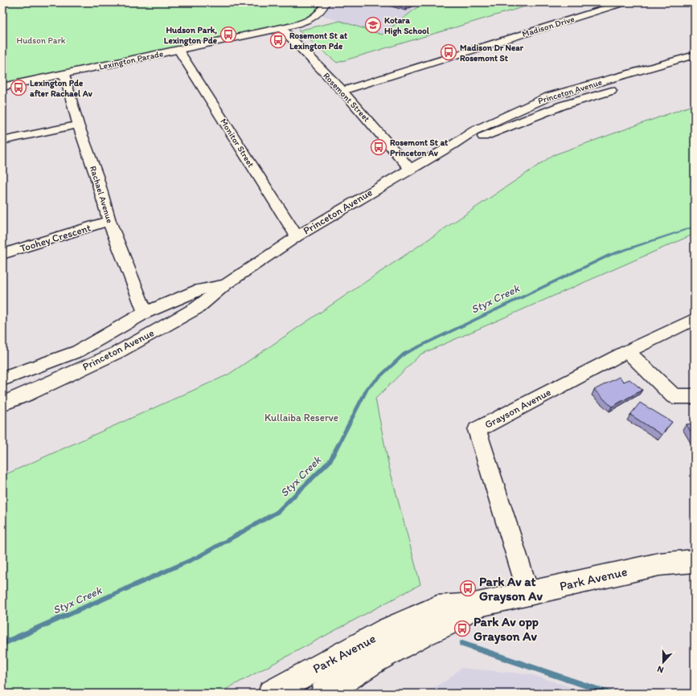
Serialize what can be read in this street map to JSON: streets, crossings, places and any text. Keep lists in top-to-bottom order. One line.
{"streets":{"main road":["Madison Drive","Lexington Parade","Rosemont Street","Park Avenue"],"street":["Princeton Avenue","Monitor Street","Rachael Avenue","Toohey Crescent","Grayson Avenue"]},"crossings":[["Madison Drive","Rosemont Street"],["Lexington Parade","Rosemont Street"],["Lexington Parade","Monitor Street"],["Lexington Parade","Rachael Avenue"],["Princeton Avenue","Rosemont Street"],["Princeton Avenue","Monitor Street"],["Princeton Avenue","Rachael Avenue"],["Rachael Avenue","Toohey Crescent"],["Grayson Avenue","Park Avenue"]],"water":["Styx Creek"],"parks":["Hudson Park","Kullaiba Reserve"],"places":{"school or university":["Kotara High School"],"bus stop":["Hudson Park, Lexington Pde","Rosemont St at Lexington Pde","Madison Dr Near Rosemont St","Lexington Pde after Rachael Av","Rosemont St at Princeton Av","Park Av at Grayson Av","Park Av opp Grayson Av"]},"north":"bottom"}
